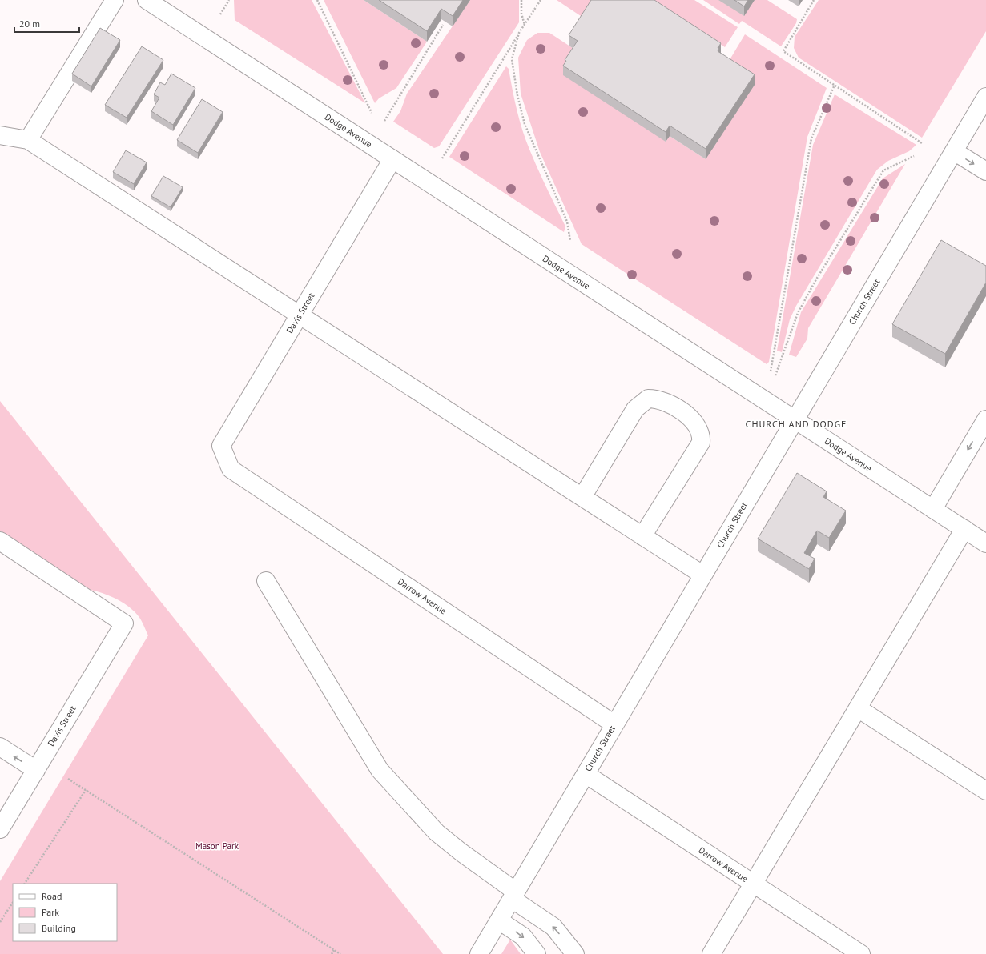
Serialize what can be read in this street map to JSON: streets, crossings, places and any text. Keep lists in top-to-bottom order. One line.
{"streets":{"street":["Dodge Avenue","Church Street","Davis Street","Darrow Avenue"]},"crossings":[["Dodge Avenue","Church Street"],["Dodge Avenue","Davis Street"],["Church Street","Darrow Avenue"],["Davis Street","Darrow Avenue"]],"districts":["CHURCH AND DODGE"],"parks":["Mason Park"],"legend":["Road","Park","Building"],"scale_bar":"20 m"}
